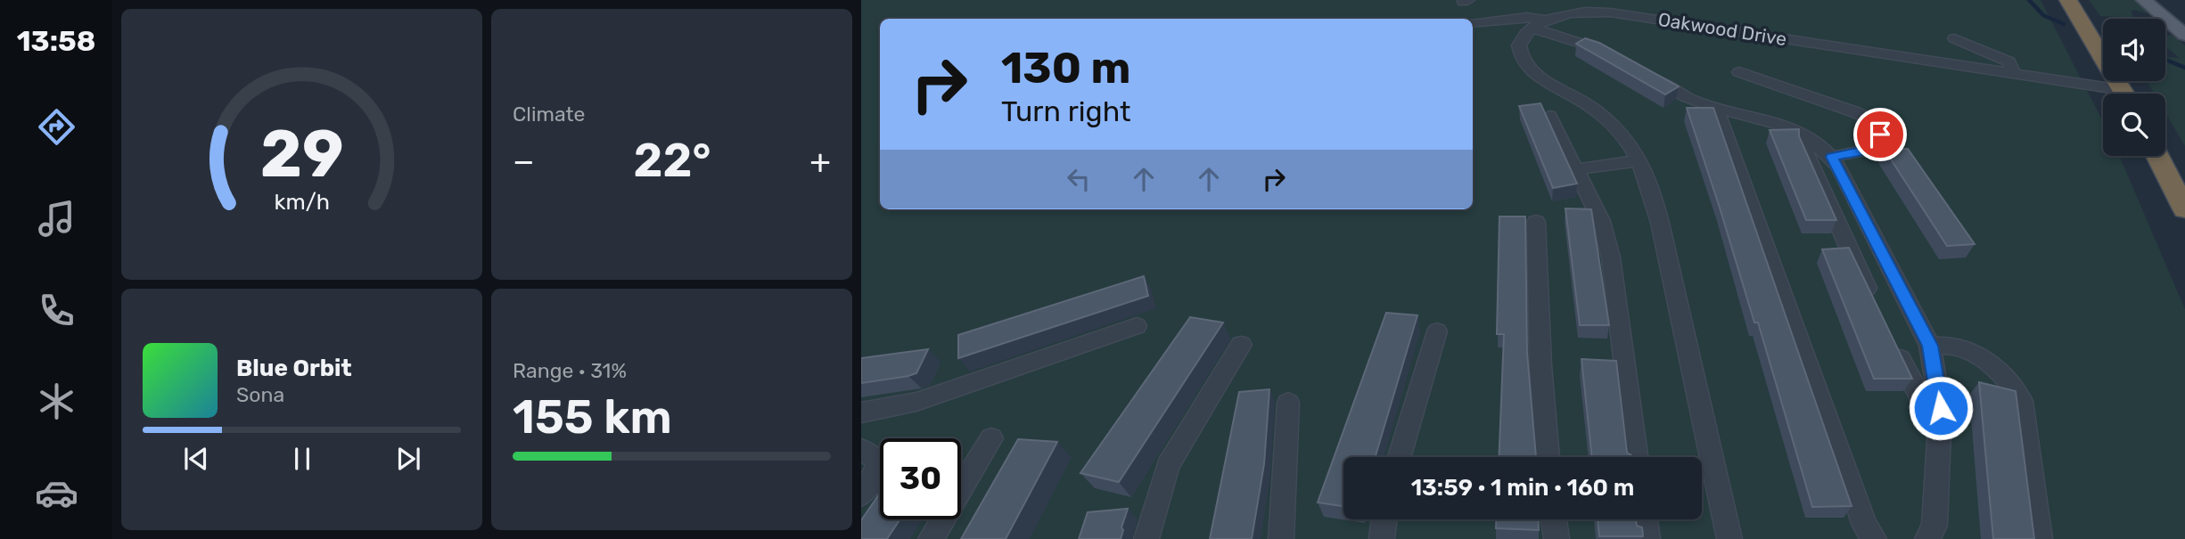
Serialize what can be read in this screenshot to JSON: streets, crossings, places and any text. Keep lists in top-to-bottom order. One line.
{"streets":{"street":["Oakwood Drive"]},"page":{"tabs":"13:58","tile":["Climate",["Range · 31%","155 km"]],"turn":["130 m","Turn right"],"heat":["−","22°","+"],"song":["Blue Orbit","Sona"],"limit":"30","trip":"13:59 · 1 min · 160 m","gauge":["29","km/h"]}}
